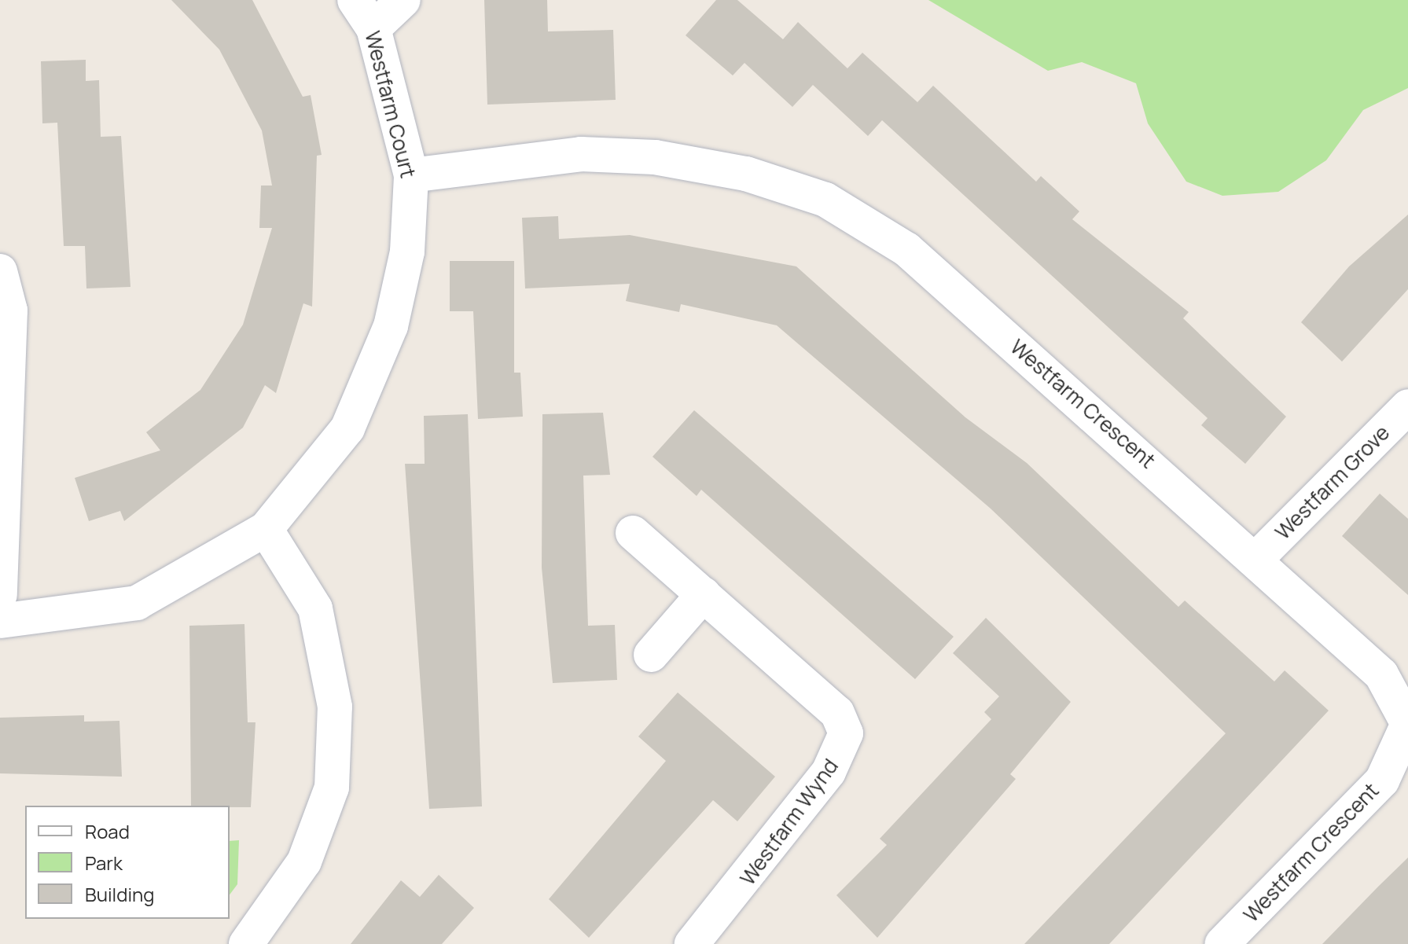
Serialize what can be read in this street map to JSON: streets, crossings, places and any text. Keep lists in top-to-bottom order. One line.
{"streets":{"street":["Westfarm Court","Westfarm Crescent","Westfarm Grove","Westfarm Wynd"]},"crossings":[["Westfarm Court","Westfarm Crescent"],["Westfarm Crescent","Westfarm Grove"]],"legend":["Road","Park","Building"]}
